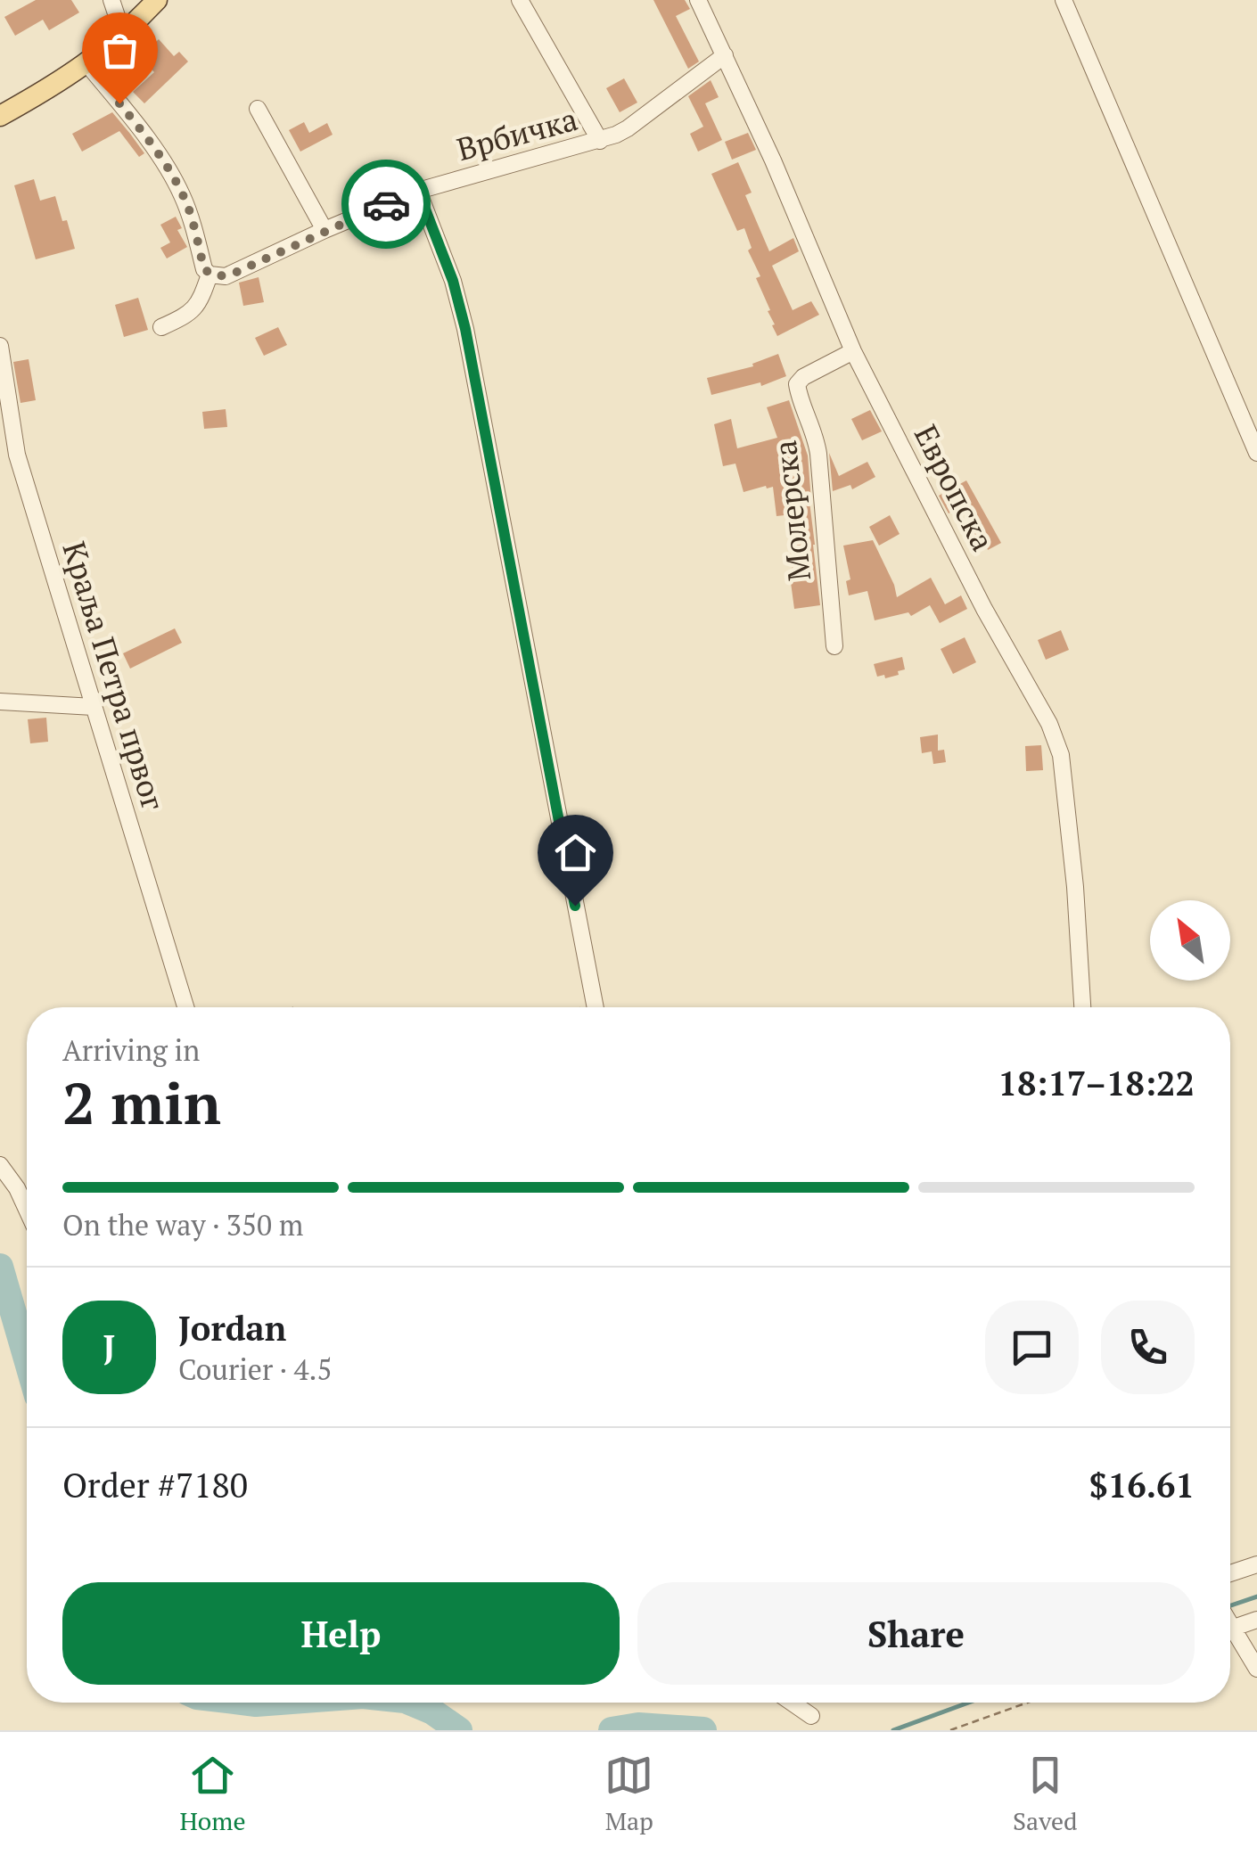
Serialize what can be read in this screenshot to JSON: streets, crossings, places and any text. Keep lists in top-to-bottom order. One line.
{"streets":{"street":["Врбичка","Европска","Молерска","Краља Петра првог"]},"crossings":[["Врбичка","Европска"],["Европска","Молерска"]],"north":"top left","page":{"heading":["2 min","Arriving in","18:17–18:22"],"panel":["Jordan","Courier · 4.5","Order #7180","$16.61"],"bar":"On the way · 350 m","round":"J","buttons":["Help","Share"],"tabs":["Home","Map","Saved"]}}
